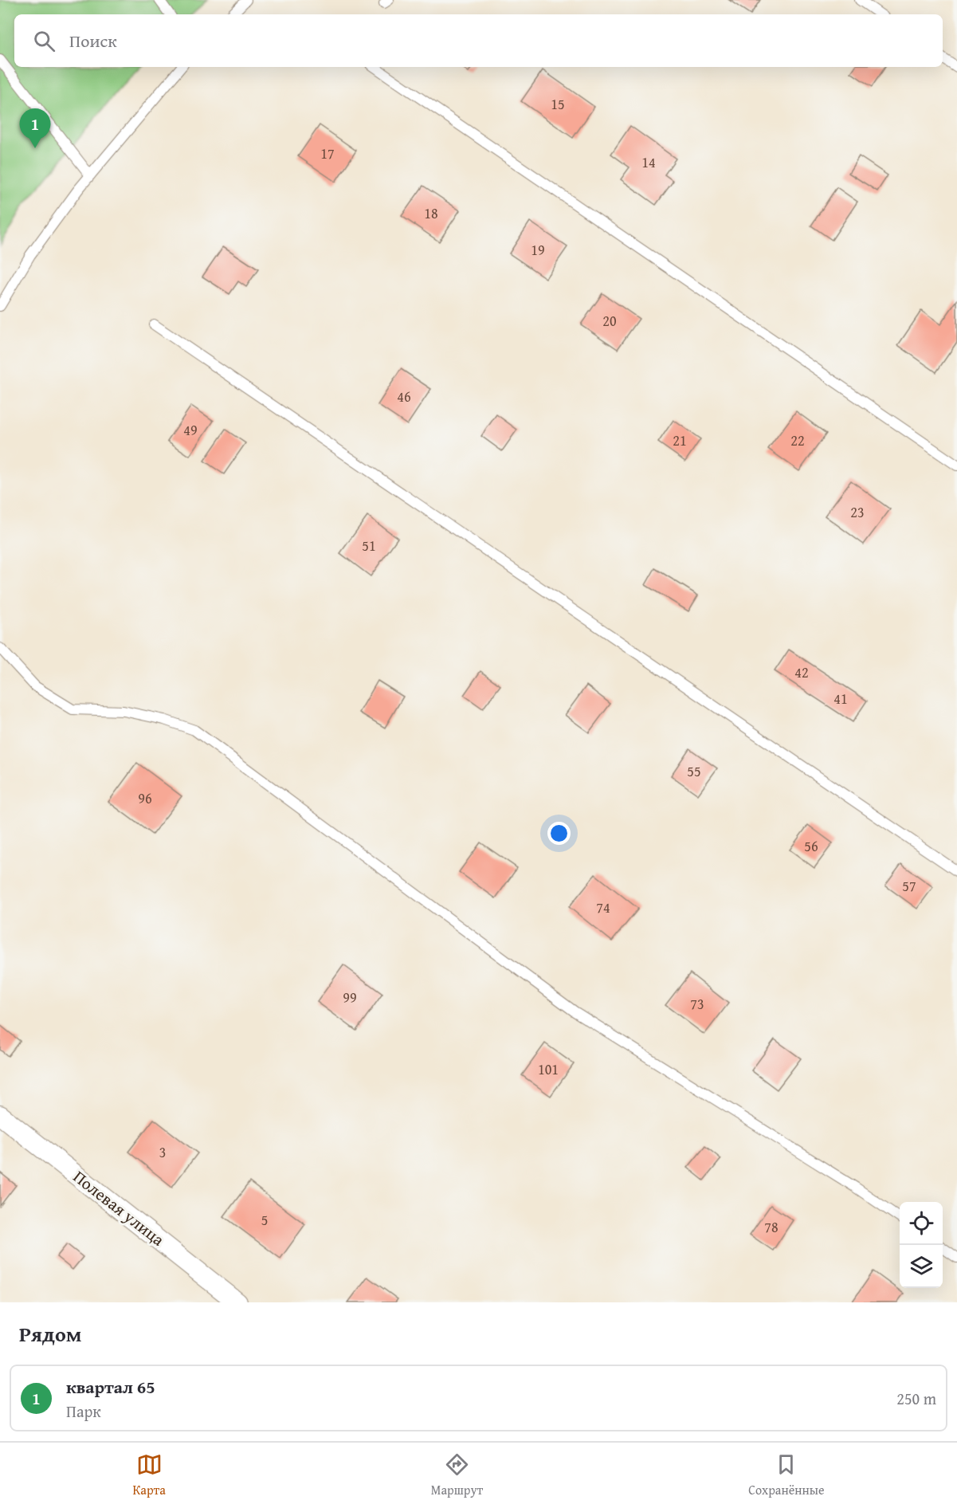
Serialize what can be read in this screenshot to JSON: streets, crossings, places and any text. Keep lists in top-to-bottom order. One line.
{"streets":{"street":["Полевая улица"]},"house_numbers":["15","17","14","18","19","20","46","49","21","22","23","51","42","41","55","96","56","57","74","99","73","101","3","5","78"],"page":{"search":"Поиск","pins":"1","heading":"Рядом","list":[{"mark":"1","name":"квартал 65","note":"Парк","value":"250 m"}],"nav":["Карта","Маршрут","Сохранённые"]}}
